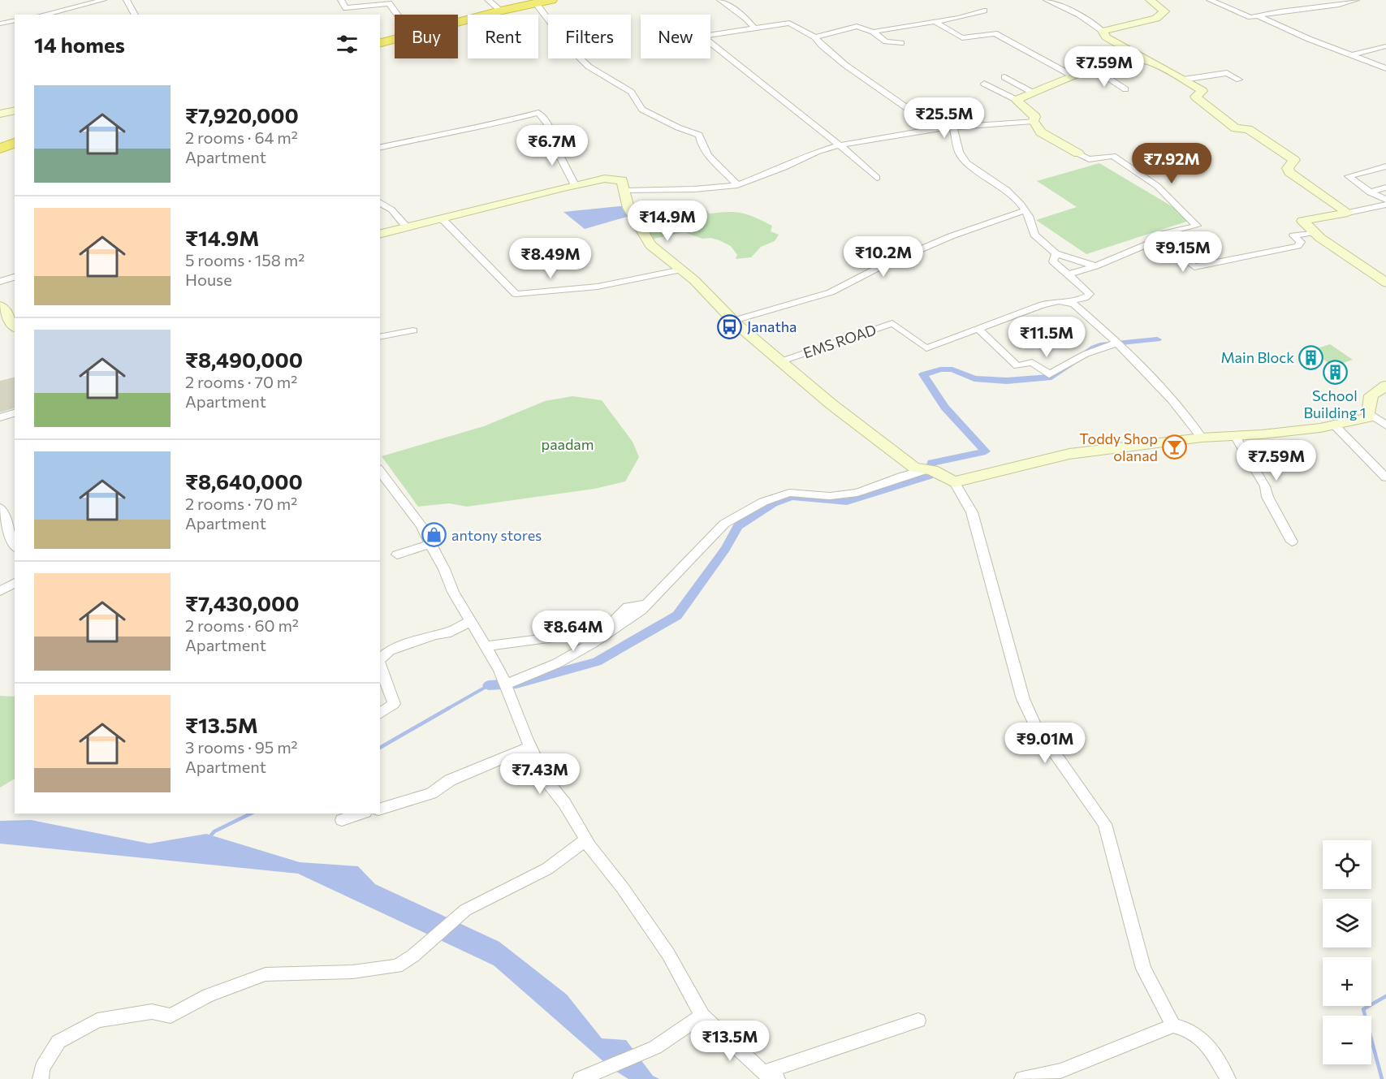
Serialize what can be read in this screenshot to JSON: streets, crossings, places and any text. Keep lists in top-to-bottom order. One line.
{"streets":{"street":["EMS ROAD"]},"parks":["paadam"],"places":{"bus stop":["Janatha"],"building":["Main Block","School Building 1"],"bar":["Toddy Shop olanad"],"shop":["antony stores"]},"page":{"chip":["Buy","Rent","Filters","New"],"heading":"14 homes","price":["₹7.59M","₹25.5M","₹6.7M","₹7.92M","₹14.9M","₹9.15M","₹10.2M","₹8.49M","₹11.5M","₹7.59M","₹8.64M","₹9.01M","₹7.43M","₹13.5M"],"list":[{"name":"₹7,920,000","note":"2 rooms · 64 m² · Apartment"},{"name":"₹14.9M","note":"5 rooms · 158 m² · House"},{"name":"₹8,490,000","note":"2 rooms · 70 m² · Apartment"},{"name":"₹8,640,000","note":"2 rooms · 70 m² · Apartment"},{"name":"₹7,430,000","note":"2 rooms · 60 m² · Apartment"},{"name":"₹13.5M","note":"3 rooms · 95 m² · Apartment"}],"map_buttons":["+","−"]}}
